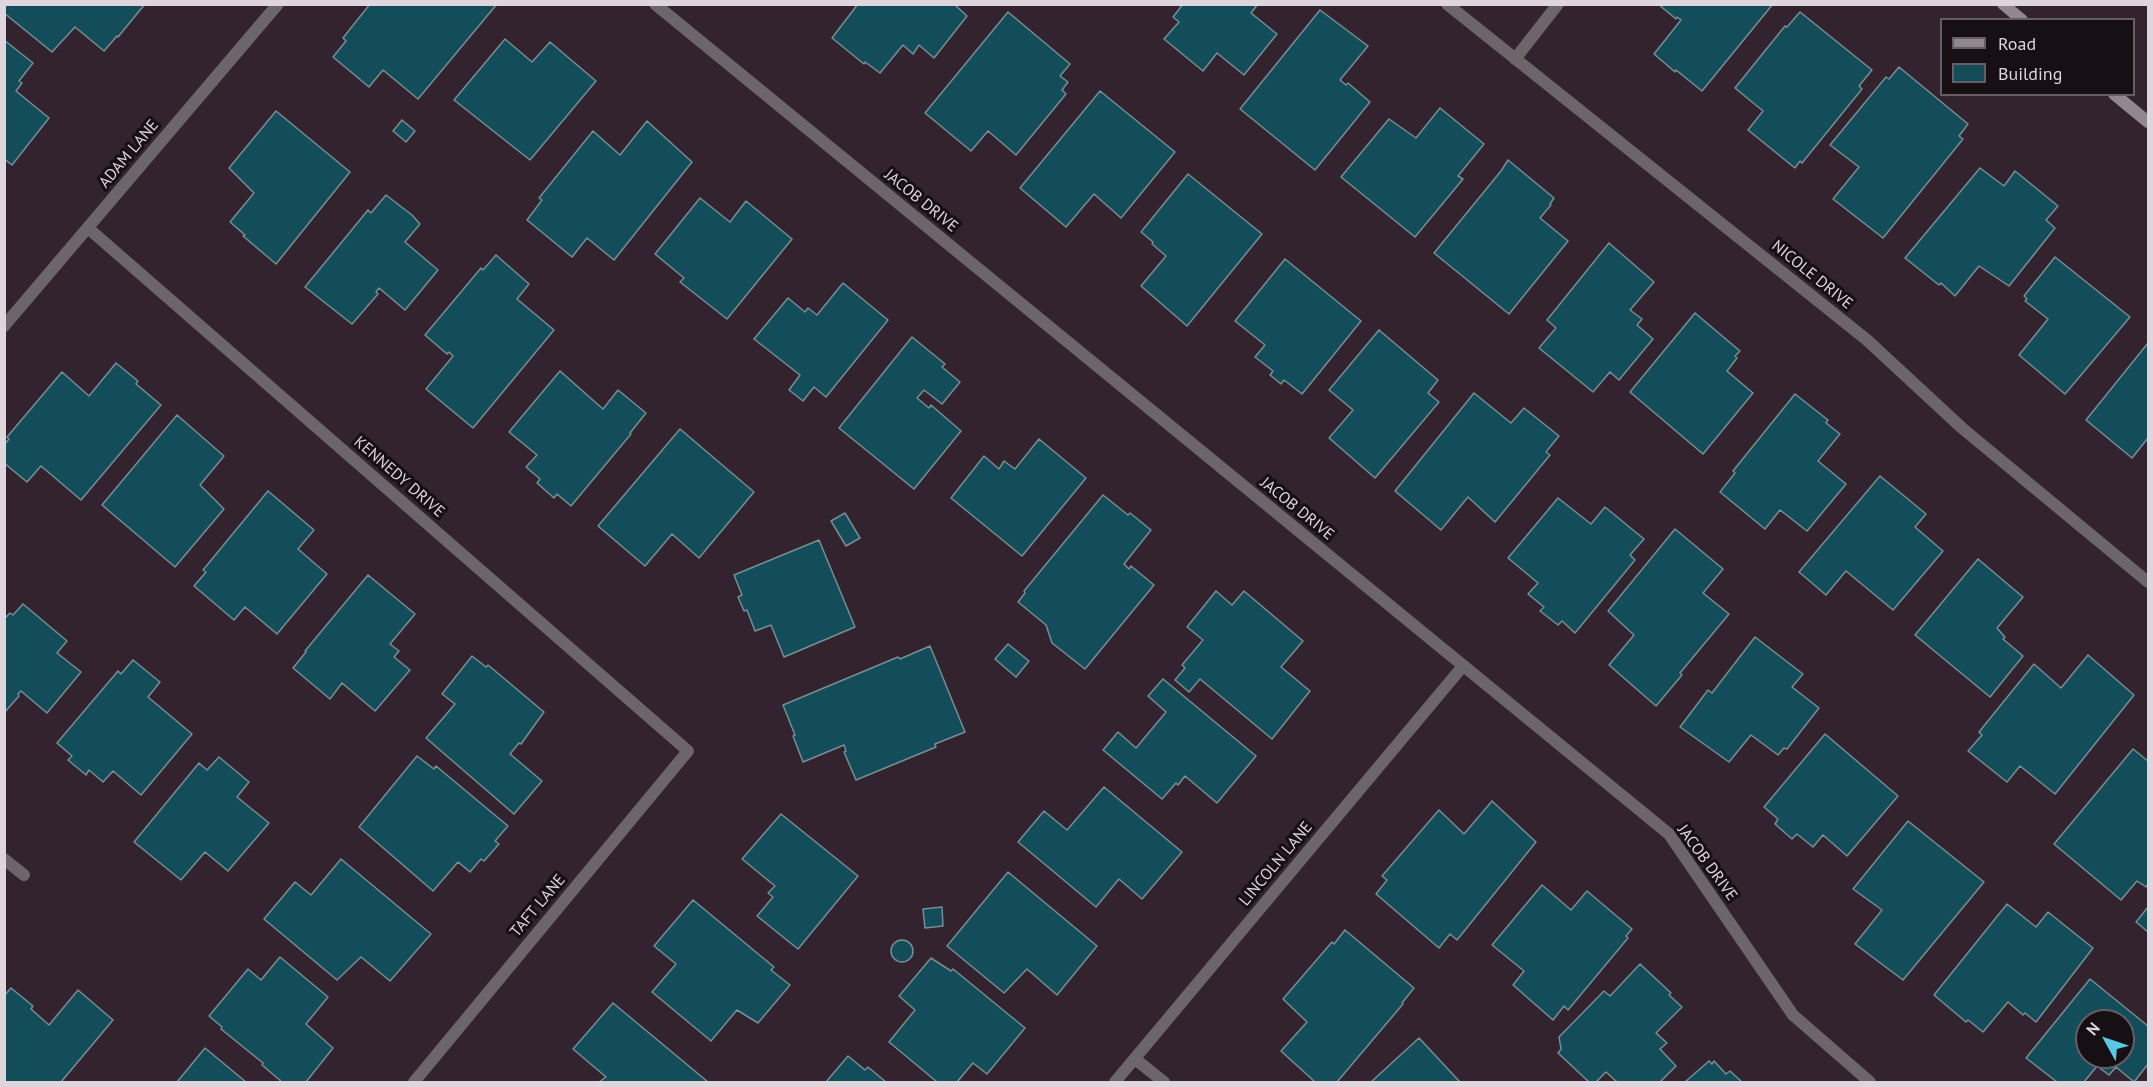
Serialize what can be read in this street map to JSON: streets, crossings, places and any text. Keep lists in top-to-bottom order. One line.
{"streets":{"street":["ADAM LANE","JACOB DRIVE","NICOLE DRIVE","KENNEDY DRIVE","LINCOLN LANE","TAFT LANE"]},"crossings":[["ADAM LANE","KENNEDY DRIVE"],["JACOB DRIVE","LINCOLN LANE"],["KENNEDY DRIVE","TAFT LANE"]],"legend":["Road","Building"],"north":"top left"}
